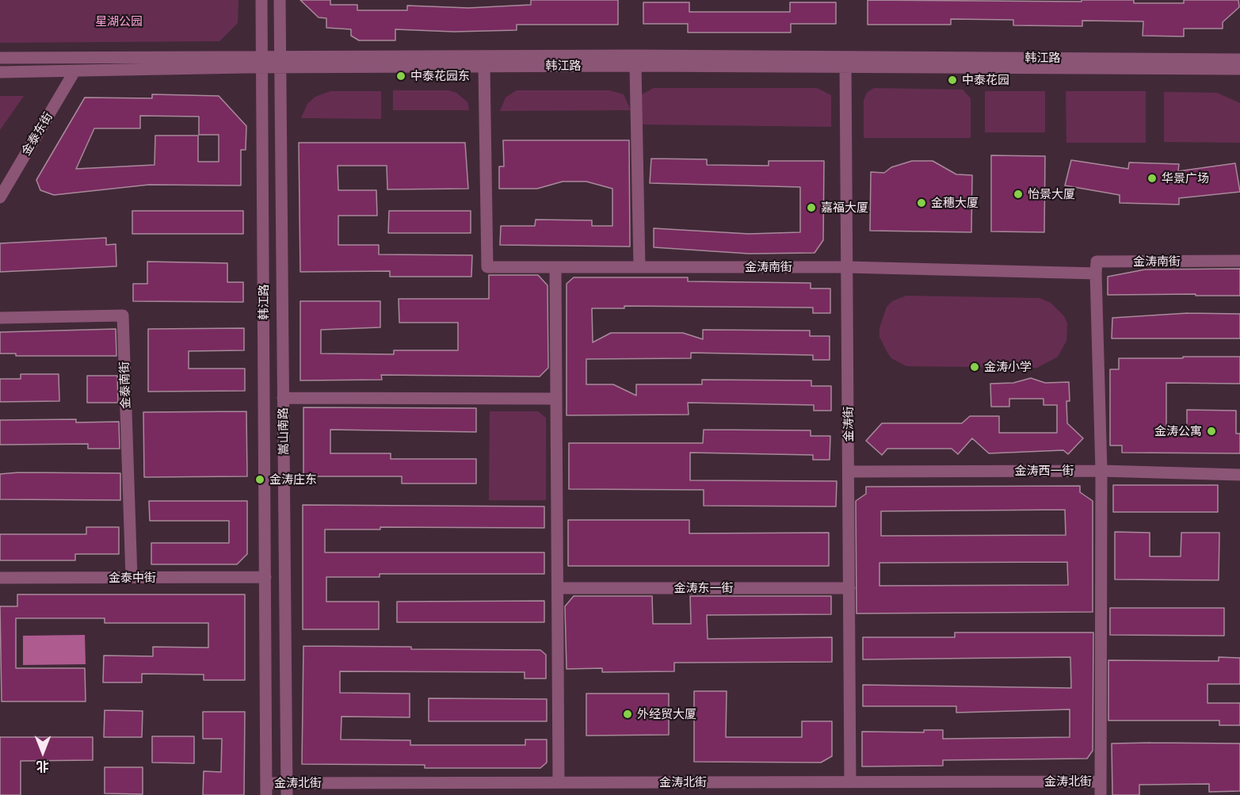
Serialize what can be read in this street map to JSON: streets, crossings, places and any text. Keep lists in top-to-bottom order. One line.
{"streets":{"street":["韩江路","金泰东街","金涛南街","金泰南街","金涛街","嵩山南路","金涛西一街","金泰中街","金涛东一街","金涛北街"]},"crossings":[["韩江路","金泰东街"],["韩江路","金涛南街"],["韩江路","金涛街"],["韩江路","嵩山南路"],["韩江路","金泰中街"],["金涛南街","金涛街"],["金泰南街","金泰中街"],["金涛街","金涛西一街"],["金涛街","金涛东一街"],["金涛街","金涛北街"],["嵩山南路","金涛北街"]],"parks":["星湖公园"],"places":["中泰花园东","中泰花园","华景广场","怡景大厦","金穗大厦","嘉福大厦","金涛小学","金涛公寓","金涛庄东","外经贸大厦"],"north":"bottom"}
